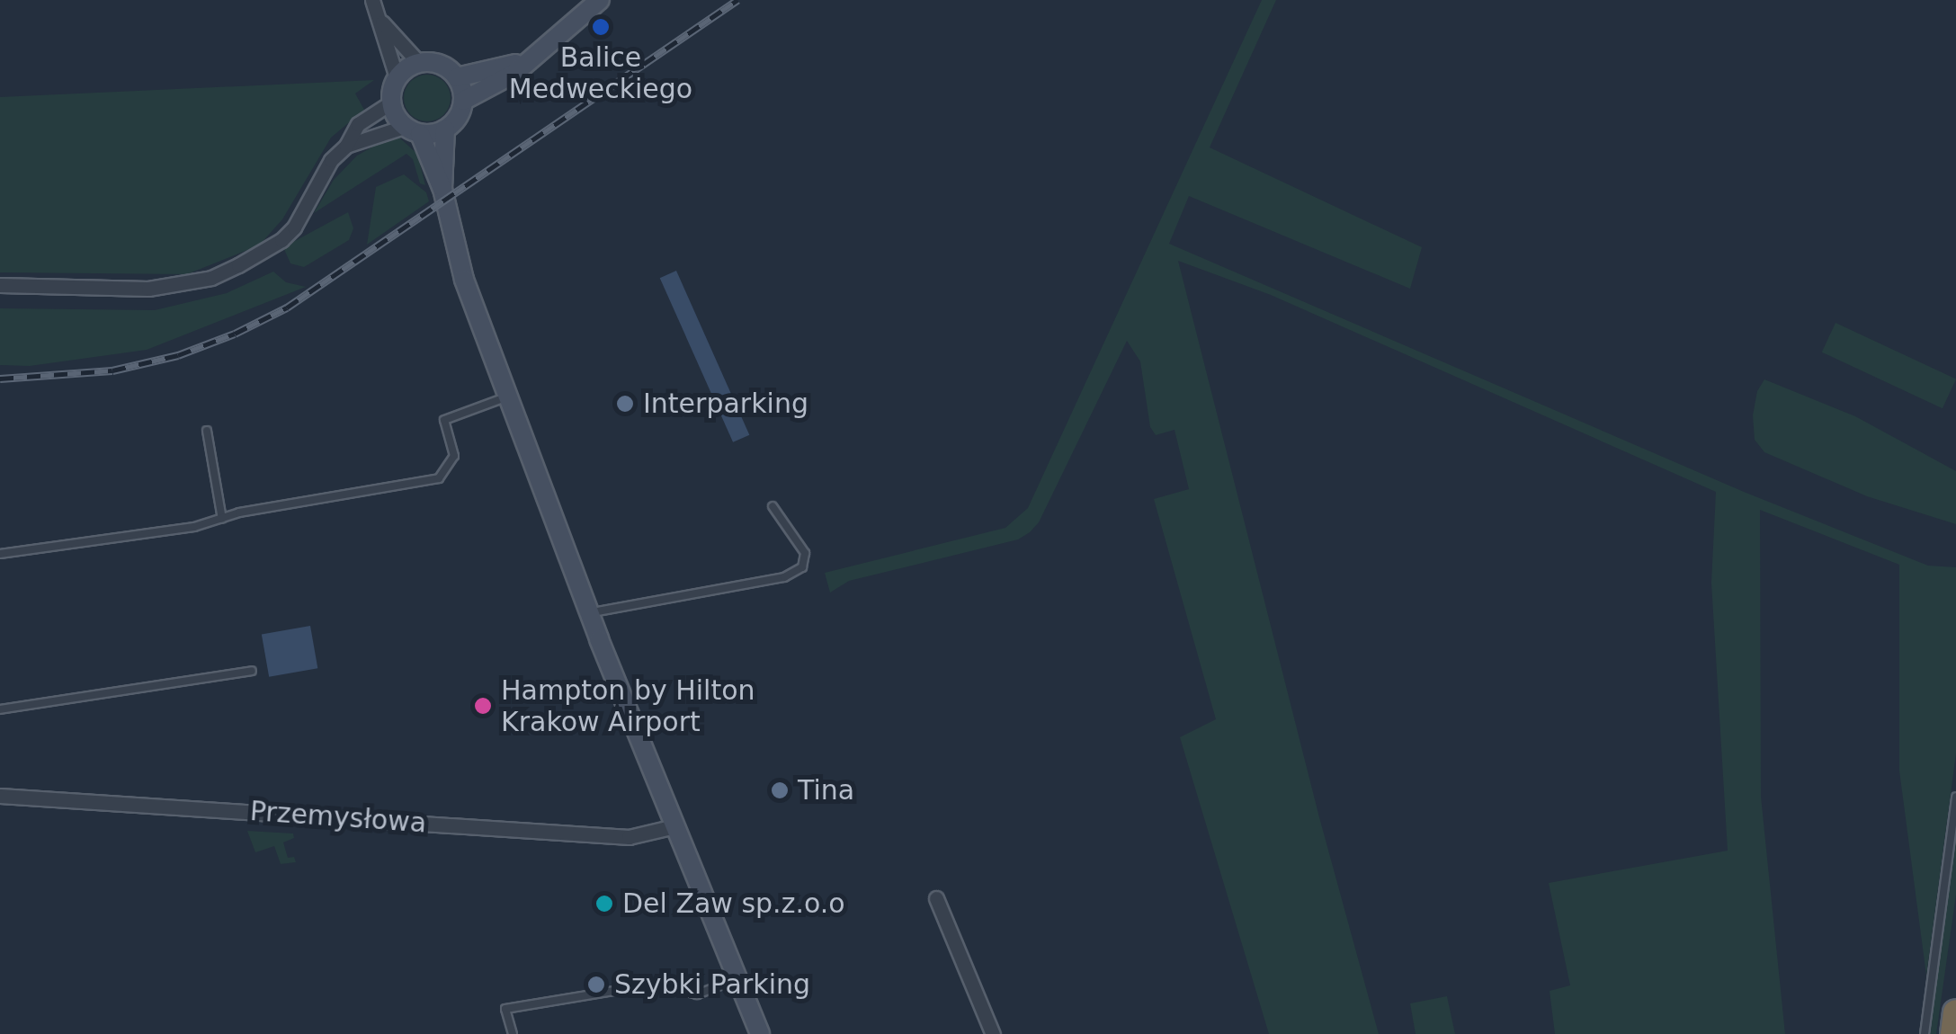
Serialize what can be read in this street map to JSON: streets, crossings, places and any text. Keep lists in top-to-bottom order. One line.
{"streets":{"street":["Przemysłowa"]},"places":["Balice Medweckiego","Interparking","Hampton by Hilton Krakow Airport","Tina","Del Zaw sp.z.o.o","Szybki Parking"]}
